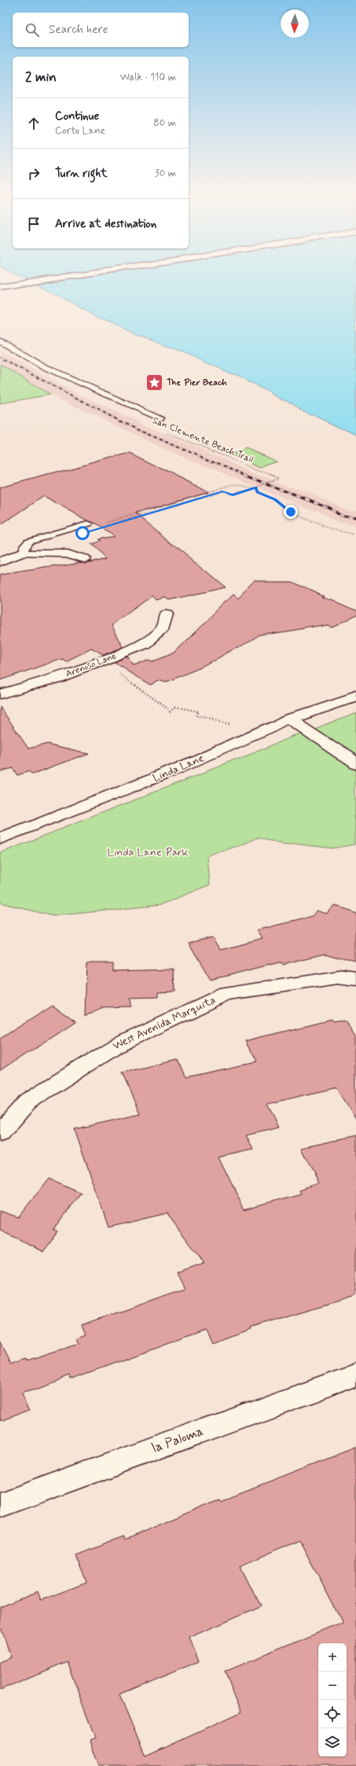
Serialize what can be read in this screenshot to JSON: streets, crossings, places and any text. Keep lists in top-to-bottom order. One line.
{"streets":{"street":["Arenoso Lane","Linda Lane","West Avenida Marquita","la Paloma"],"path":["San Clemente Beach Trail"]},"parks":["Linda Lane Park"],"places":{"place":["The Pier Beach"]},"north":"bottom","page":{"search":"Search here","heading":["2 min","Walk · 110 m"],"list":[["Continue","Corto Lane","80 m"],["Turn right","30 m"],"Arrive at destination"],"map_buttons":["+","−"]}}
